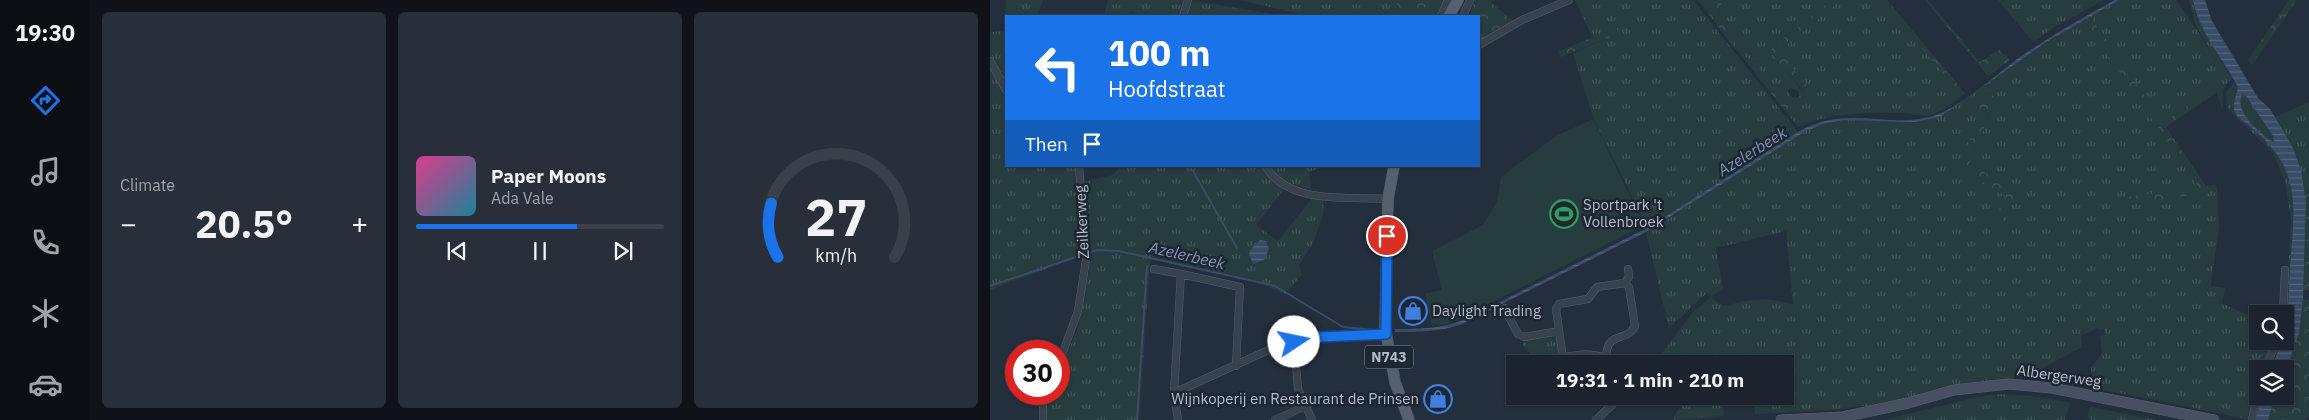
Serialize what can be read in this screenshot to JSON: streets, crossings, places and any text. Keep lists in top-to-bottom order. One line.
{"streets":{"main road":["N743","Albergerweg"],"street":["Zeilkerweg"]},"water":["Azelerbeek"],"places":{"sports":["Sportpark 't Vollenbroek"],"shop":["Daylight Trading","Wijnkoperij en Restaurant de Prinsen"]},"page":{"tabs":"19:30","tile":"Climate","turn":["100 m","Hoofdstraat"],"then":"Then","song":["Paper Moons","Ada Vale"],"heat":["−","20.5°","+"],"limit":"30","trip":"19:31 · 1 min · 210 m","gauge":["27","km/h"]}}
